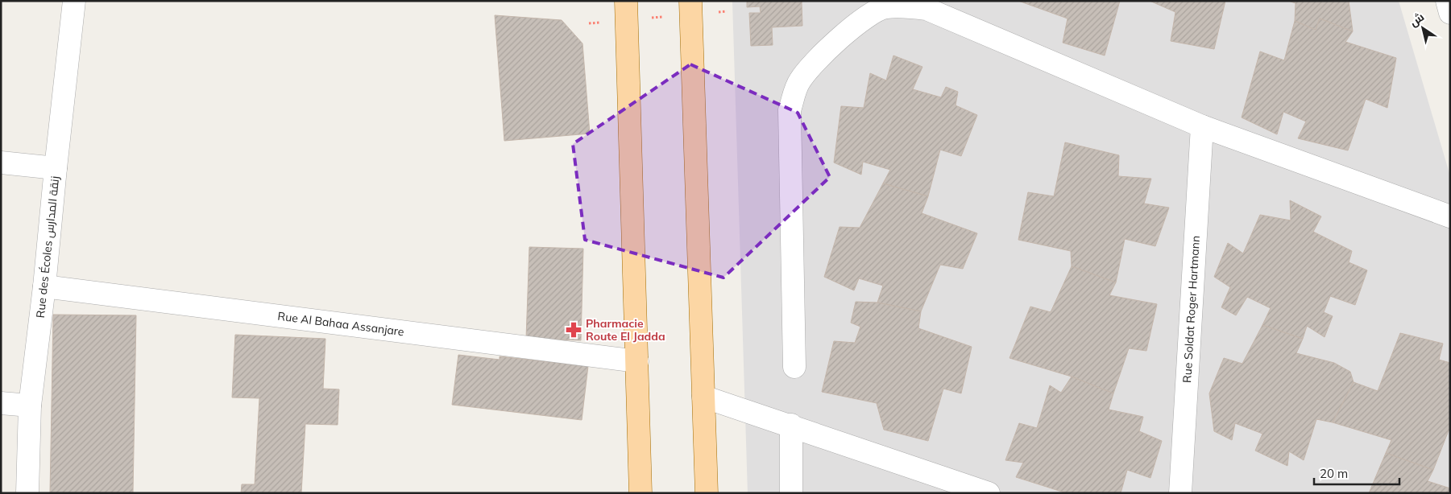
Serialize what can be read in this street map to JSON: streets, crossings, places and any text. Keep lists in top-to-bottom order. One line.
{"streets":{"street":["Rue des Écoles زنقة المدارس","Rue Soldat Roger Hartmann","Rue Al Bahaa Assanjare"]},"crossings":[["Rue des Écoles زنقة المدارس","Rue Al Bahaa Assanjare"]],"places":{"pharmacy":["Pharmacie Route El Jadda"]},"scale_bar":"20 m","north":"top left"}
